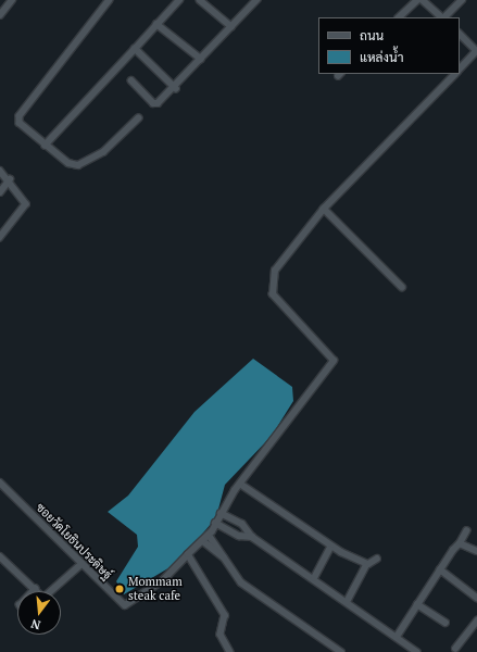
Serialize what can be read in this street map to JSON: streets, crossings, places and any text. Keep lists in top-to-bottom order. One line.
{"streets":{"street":["ซอยวัดโยธินประดิษฐ์"]},"places":["Mommam steak cafe"],"legend":["ถนน","แหล่งน้ำ"],"north":"bottom"}
